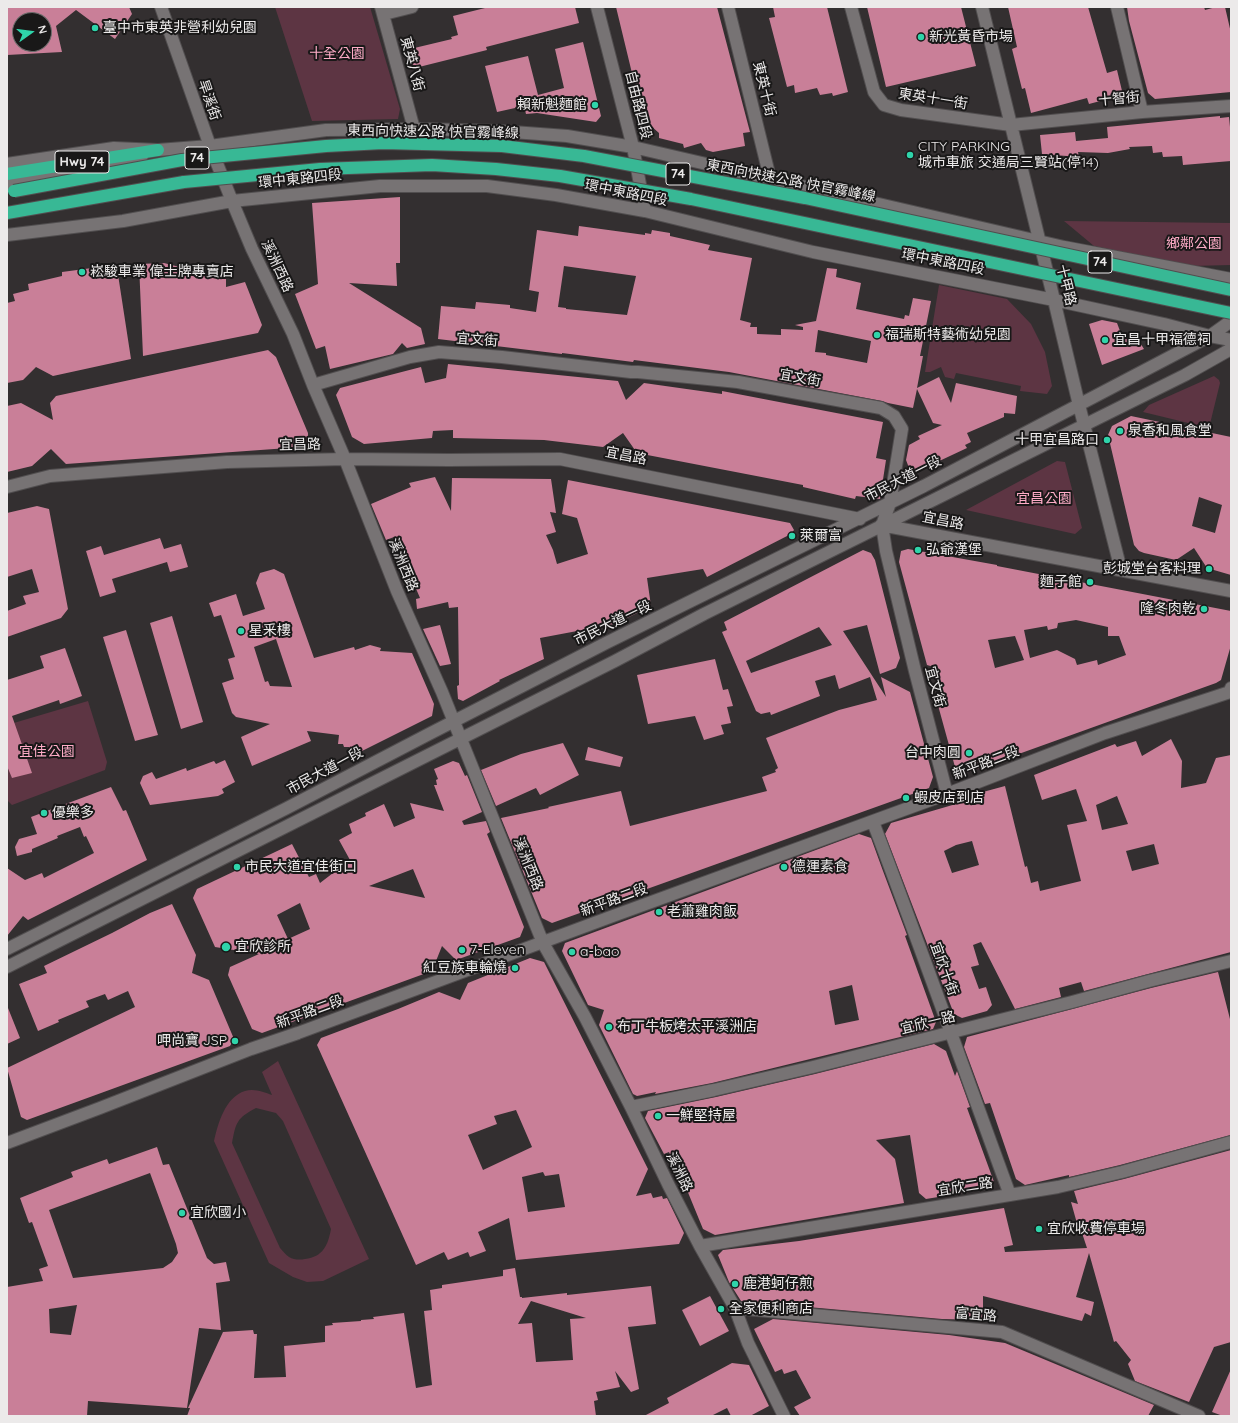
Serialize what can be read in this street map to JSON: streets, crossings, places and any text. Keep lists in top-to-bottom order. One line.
{"streets":{"highway":["東西向快速公路 快官霧峰線","74","Hwy 74"],"street":["東英八街","東英十街","東英十一街","十智街","旱溪街","自由路四段","環中東路四段","溪洲西路","十甲路","宜文街","宜昌路","市民大道一段","新平路二段","宜欣十街","宜欣一路","溪洲路","宜欣二路","富宜路"]},"crossings":[["東英十一街","十智街"],["東英十一街","十甲路"],["十智街","十甲路"],["旱溪街","環中東路四段"],["旱溪街","溪洲西路"],["自由路四段","環中東路四段"],["環中東路四段","溪洲西路"],["環中東路四段","十甲路"],["環中東路四段","市民大道一段"],["溪洲西路","宜文街"],["溪洲西路","宜昌路"],["溪洲西路","市民大道一段"],["溪洲西路","新平路二段"],["溪洲西路","溪洲路"],["十甲路","宜昌路"],["十甲路","市民大道一段"],["宜文街","宜昌路"],["宜文街","市民大道一段"],["宜文街","新平路二段"],["宜昌路","市民大道一段"],["新平路二段","宜欣十街"],["新平路二段","溪洲路"],["宜欣十街","宜欣一路"],["宜欣十街","宜欣二路"],["宜欣一路","溪洲路"],["溪洲路","宜欣二路"],["溪洲路","富宜路"]],"parks":["十全公園","鄉鄰公園","宜昌公園","宜佳公園"],"places":["臺中市東英非營利幼兒園","新光黃昏市場","賴新魁麵館","CITY PARKING 城市車旅 交通局三賢站(停14)","崧駿車業 偉士牌專賣店","福瑞斯特藝術幼兒園","宜昌十甲福德祠","泉香和風食堂","十甲宜昌路口","萊爾富","弘爺漢堡","彭城堂台客料理","麵子館","隆冬肉乾","星釆樓","台中肉圓","蝦皮店到店","優樂多","市民大道宜佳街口","德運素食","老蕭雞肉飯","宜欣診所","7-Eleven","a-bao","紅豆族車輪燒","布丁牛板烤太平溪洲店","呷尚寶 JSP","一鮮堅持屋","宜欣國小","宜欣收費停車場","鹿港蚵仔煎","全家便利商店"],"north":"right"}
